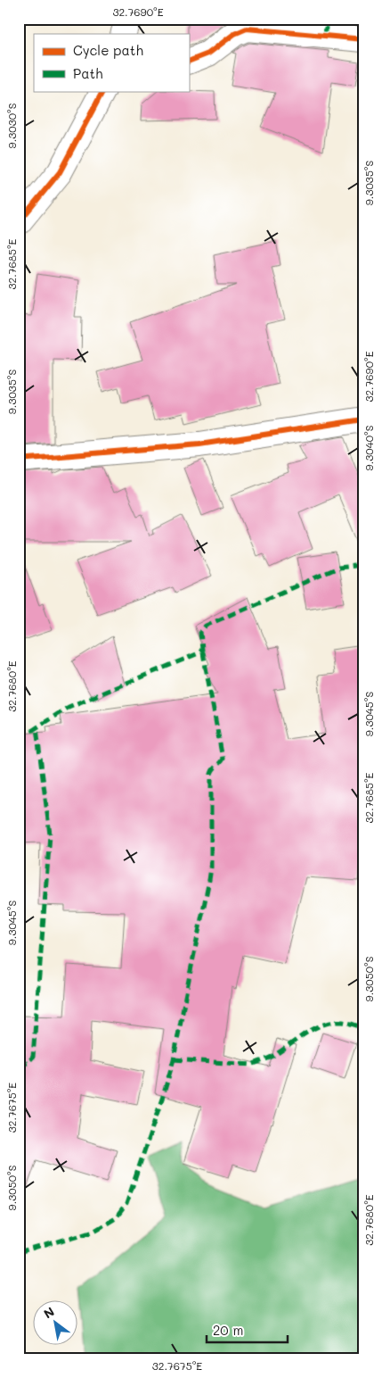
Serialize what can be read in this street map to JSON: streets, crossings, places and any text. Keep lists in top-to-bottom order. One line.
{"legend":["Cycle path","Path"],"scale_bar":"20 m","north":"top left","coordinates":["32.7690°E","9.3030°S","9.3035°S","32.7685°E","9.3040°S","32.7680°E","9.3045°S","9.3050°S","32.7675°E"]}
